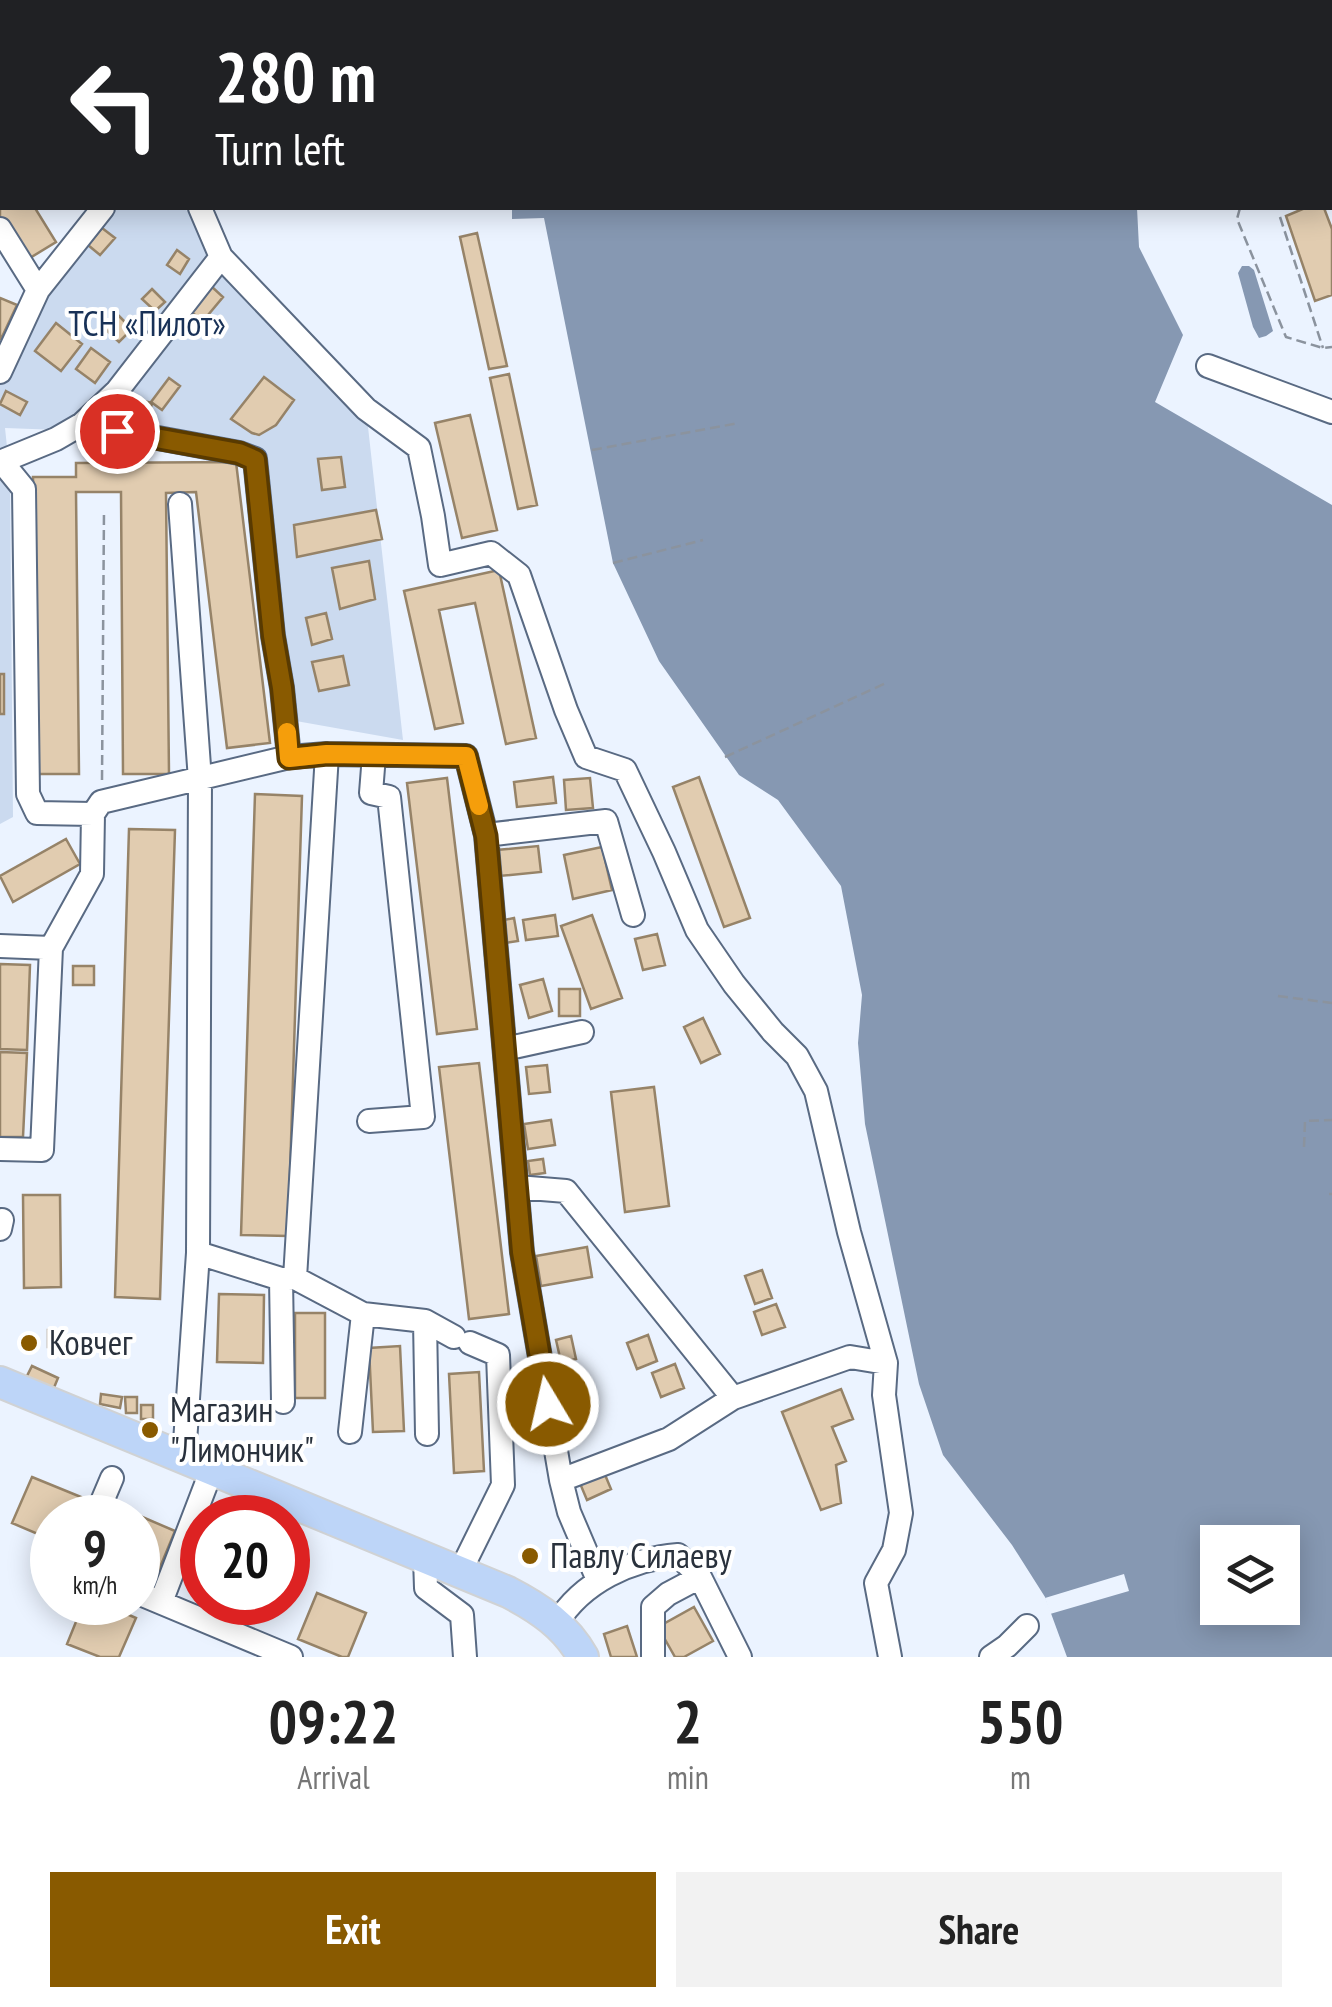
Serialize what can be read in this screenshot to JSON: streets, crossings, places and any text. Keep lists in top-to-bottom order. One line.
{"parks":["ТСН «Пилот»"],"places":["Ковчег","Магазин \"Лимончик\"","Павлу Силаеву"],"page":{"turn":["280 m","Turn left"],"speed":"9 km/h","limit":"20","eta":["09:22","Arrival","2","min","550","m"],"buttons":["Exit","Share"]}}
